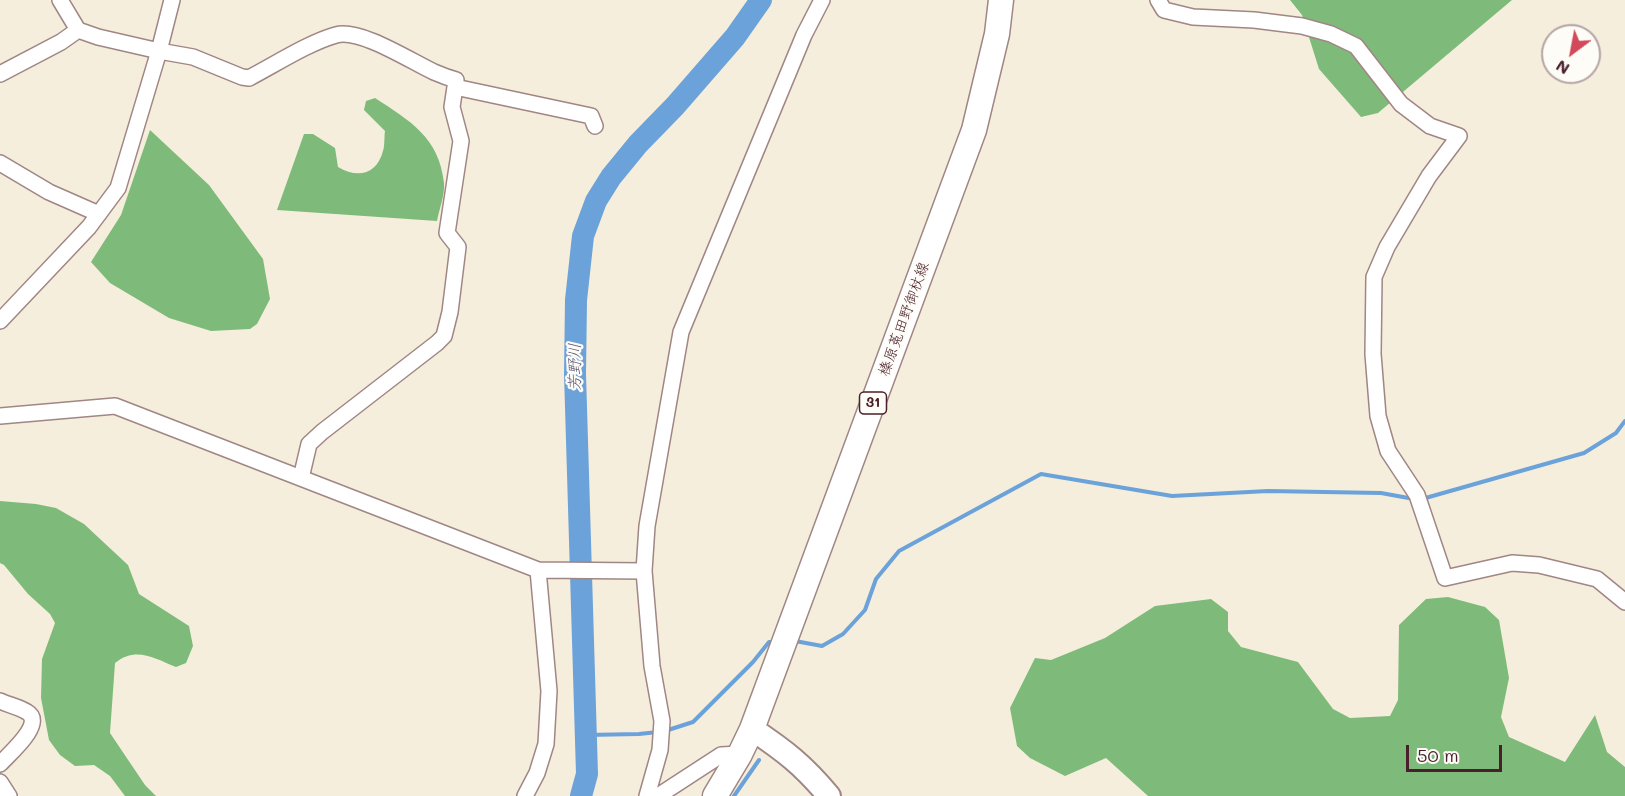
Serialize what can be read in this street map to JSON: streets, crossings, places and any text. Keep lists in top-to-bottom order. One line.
{"streets":{"main road":["榛原菟田野御杖線","31"]},"water":["芳野川"],"scale_bar":"50 m","north":"bottom left"}
